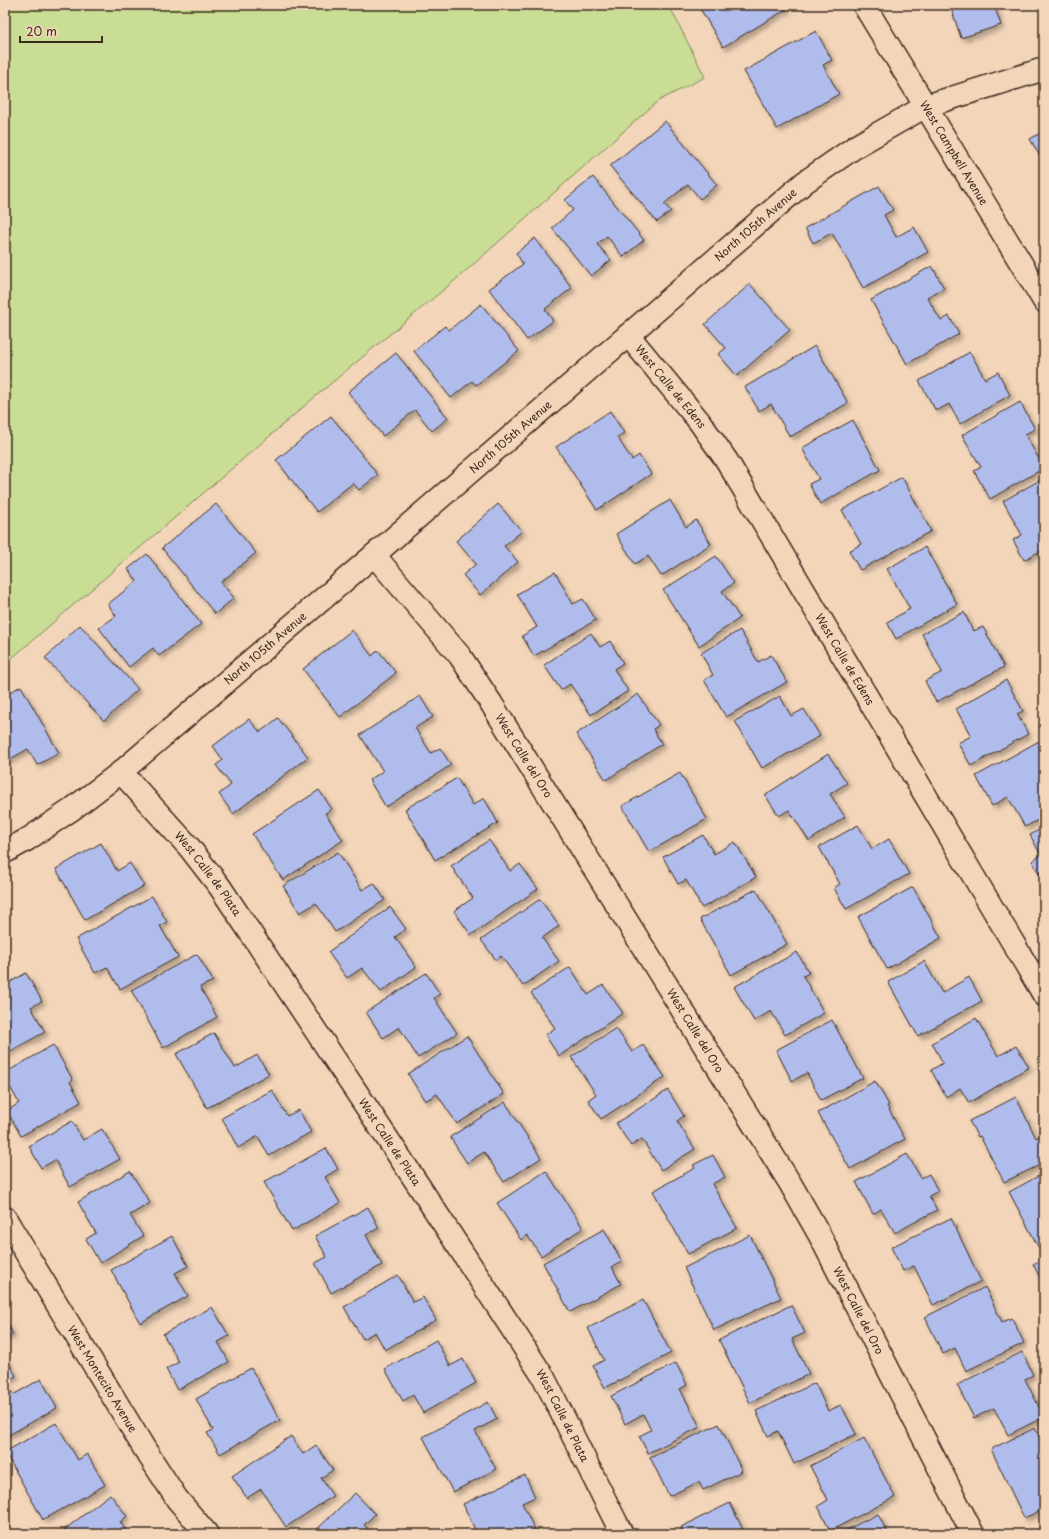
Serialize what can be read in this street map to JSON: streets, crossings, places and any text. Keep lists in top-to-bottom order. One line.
{"streets":{"street":["West Campbell Avenue","North 105th Avenue","West Calle de Edens","West Calle del Oro","West Calle de Plata","West Montecito Avenue"]},"crossings":[["West Campbell Avenue","North 105th Avenue"],["North 105th Avenue","West Calle de Edens"],["North 105th Avenue","West Calle del Oro"],["North 105th Avenue","West Calle de Plata"]],"scale_bar":"20 m"}
